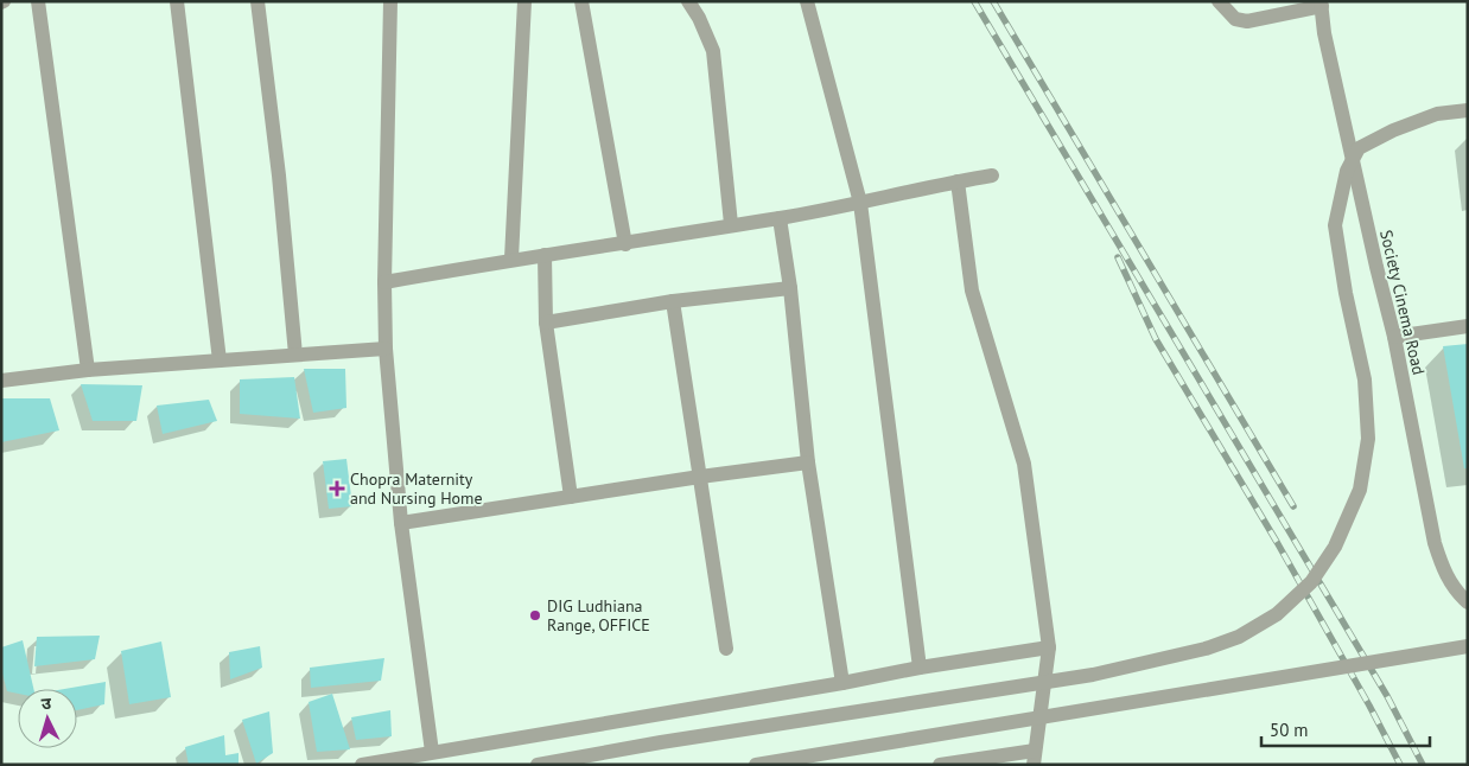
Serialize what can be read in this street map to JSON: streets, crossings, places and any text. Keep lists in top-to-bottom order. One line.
{"streets":{"street":["Society Cinema Road"]},"places":{"health":["Chopra Maternity and Nursing Home"],"other":["DIG Ludhiana Range, OFFICE"]},"scale_bar":"50 m","north":"top"}
